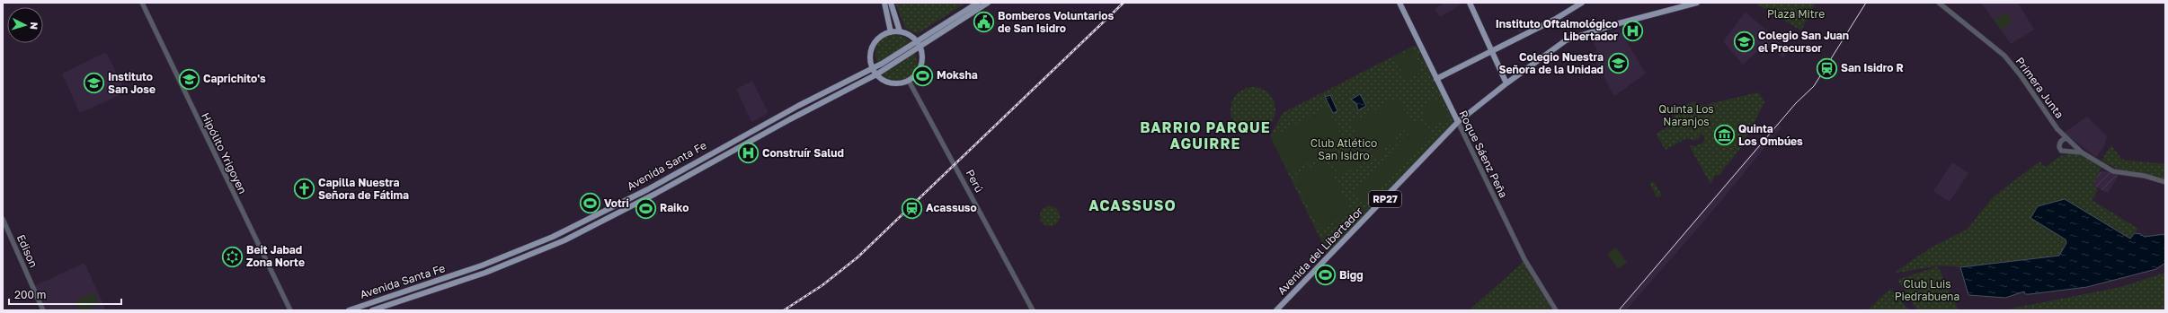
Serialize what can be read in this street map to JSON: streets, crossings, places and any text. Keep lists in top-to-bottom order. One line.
{"streets":{"main road":["Roque Sáenz Peña","Avenida Santa Fe","RP27","Avenida del Libertador"],"street":["Primera Junta","Hipólito Yrigoyen","Perú","Edison"]},"crossings":[["Roque Sáenz Peña","Avenida del Libertador"]],"districts":["BARRIO PARQUE AGUIRRE","ACASSUSO"],"parks":["Plaza Mitre","Quinta Los Naranjos","Club Atlético San Isidro","Club Luis Piedrabuena"],"places":{"public building":["Bomberos Voluntarios de San Isidro"],"hospital":["Instituto Oftalmológico Libertador","Construír Salud"],"school or university":["Colegio San Juan el Precursor","Colegio Nuestra Señora de la Unidad","Caprichito's","Instituto San Jose"],"station":["San Isidro R","Acassuso"],"sports":["Moksha","Votri","Raiko","Bigg"],"museum":["Quinta Los Ombúes"],"church":["Capilla Nuestra Señora de Fátima"],"synagogue":["Beit Jabad Zona Norte"]},"scale_bar":"200 m","north":"right"}
